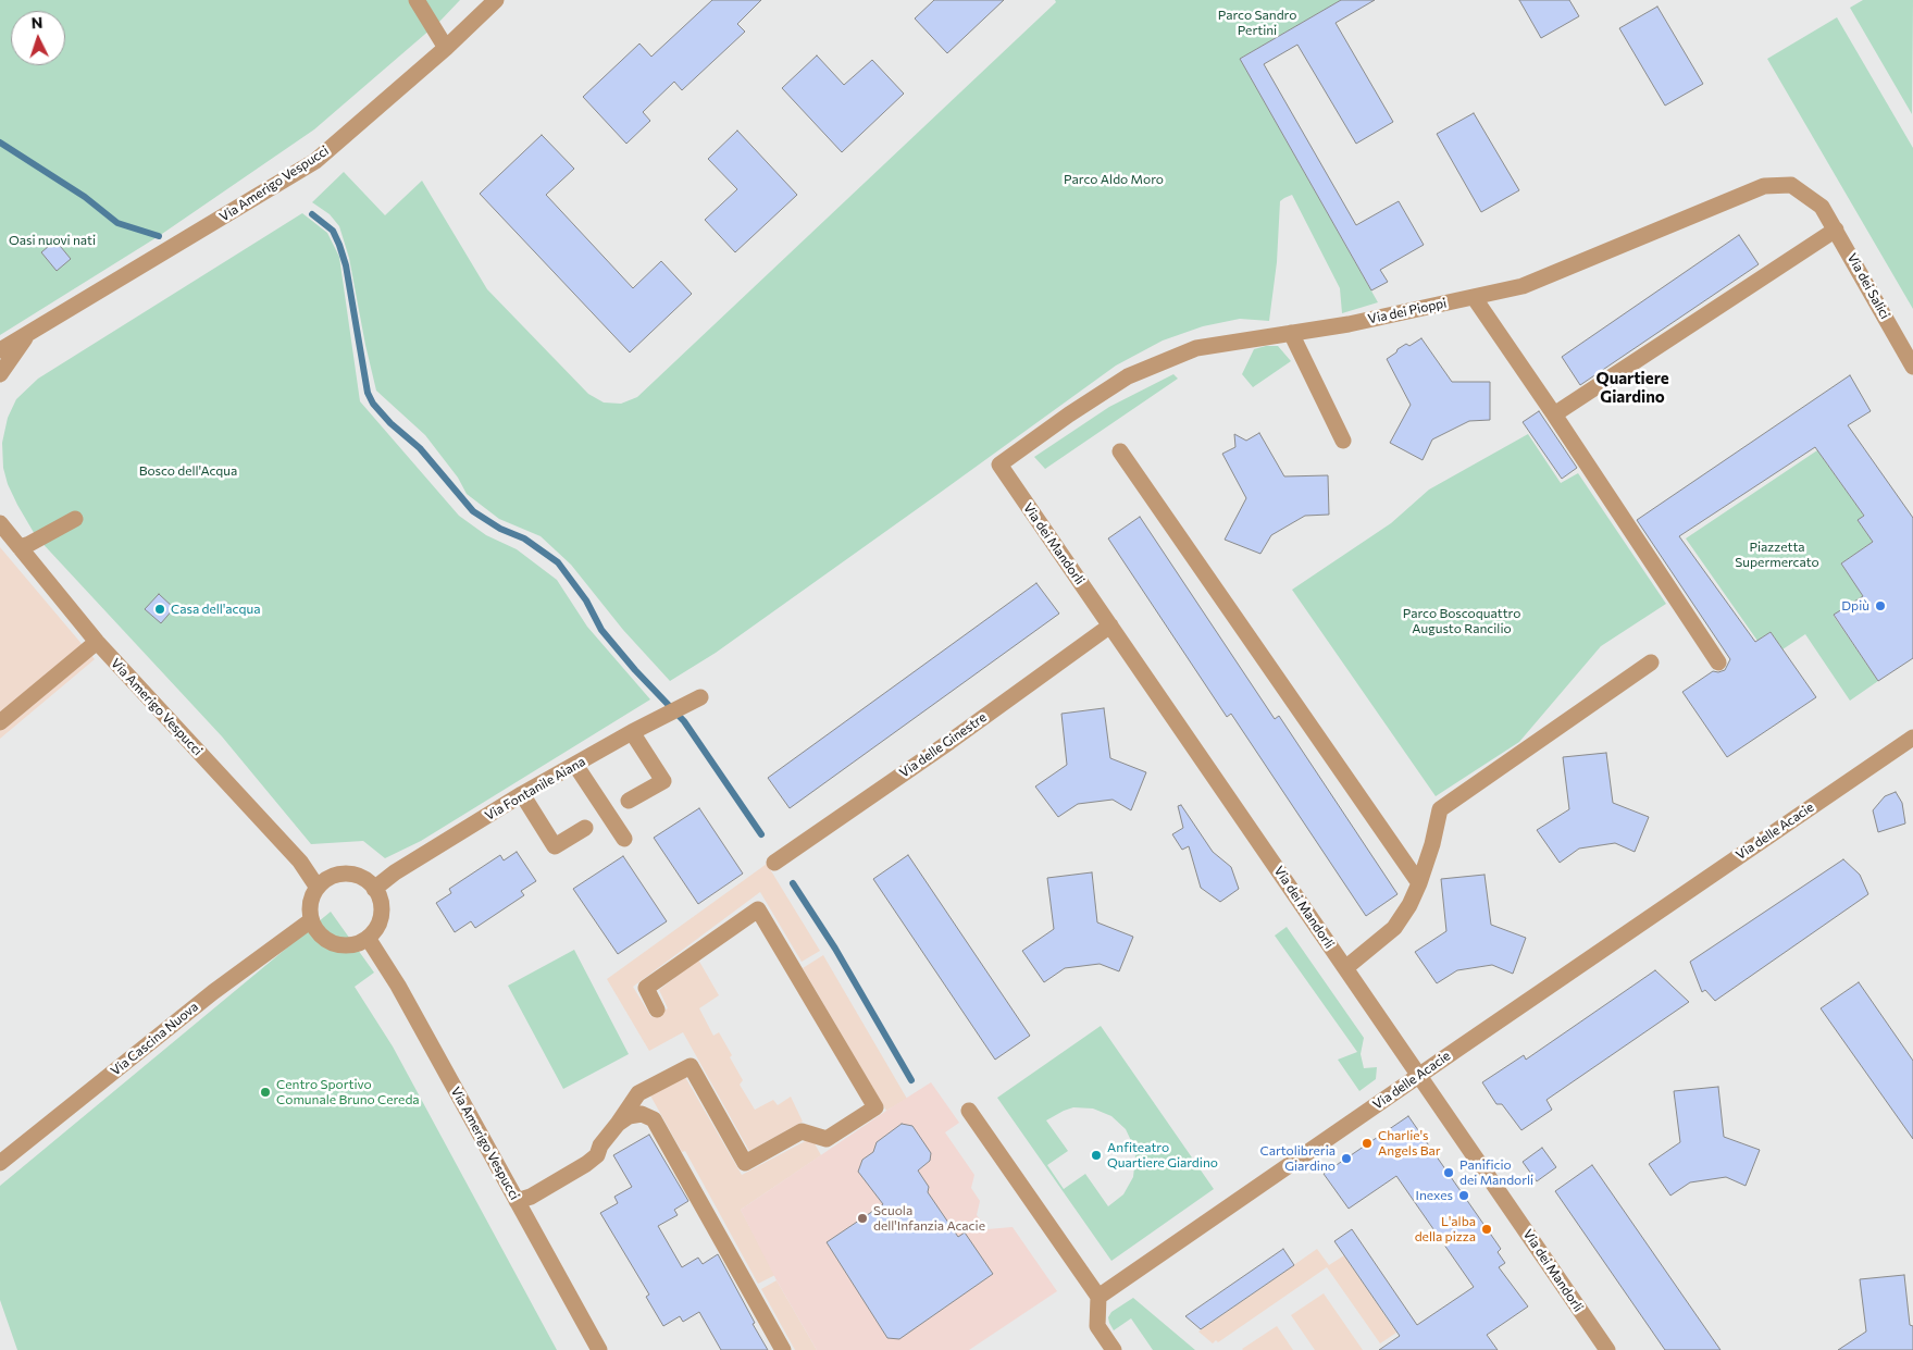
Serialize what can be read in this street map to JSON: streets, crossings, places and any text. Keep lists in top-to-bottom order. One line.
{"streets":{"street":["Via Amerigo Vespucci","Via dei Salici","Via dei Pioppi","Via dei Mandorli","Via delle Ginestre","Via Fontanile Aiana","Via delle Acacie","Via Cascina Nuova"]},"crossings":[["Via Amerigo Vespucci","Via Fontanile Aiana"],["Via Amerigo Vespucci","Via Cascina Nuova"],["Via dei Salici","Via dei Pioppi"],["Via dei Pioppi","Via dei Mandorli"],["Via dei Mandorli","Via delle Ginestre"],["Via dei Mandorli","Via delle Acacie"],["Via Fontanile Aiana","Via Cascina Nuova"]],"districts":["Quartiere Giardino"],"parks":["Parco Sandro Pertini","Parco Aldo Moro","Oasi nuovi nati","Bosco dell'Acqua","Piazzetta Supermercato","Parco Boscoquattro Augusto Rancilio"],"places":["Dpiù","Casa dell'acqua","Centro Sportivo Comunale Bruno Cereda","Charlie's Angels Bar","Anfiteatro Quartiere Giardino","Cartolibreria Giardino","Panificio dei Mandorli","Inexes","Scuola dell'Infanzia Acacie","L'alba della pizza"],"north":"top"}
